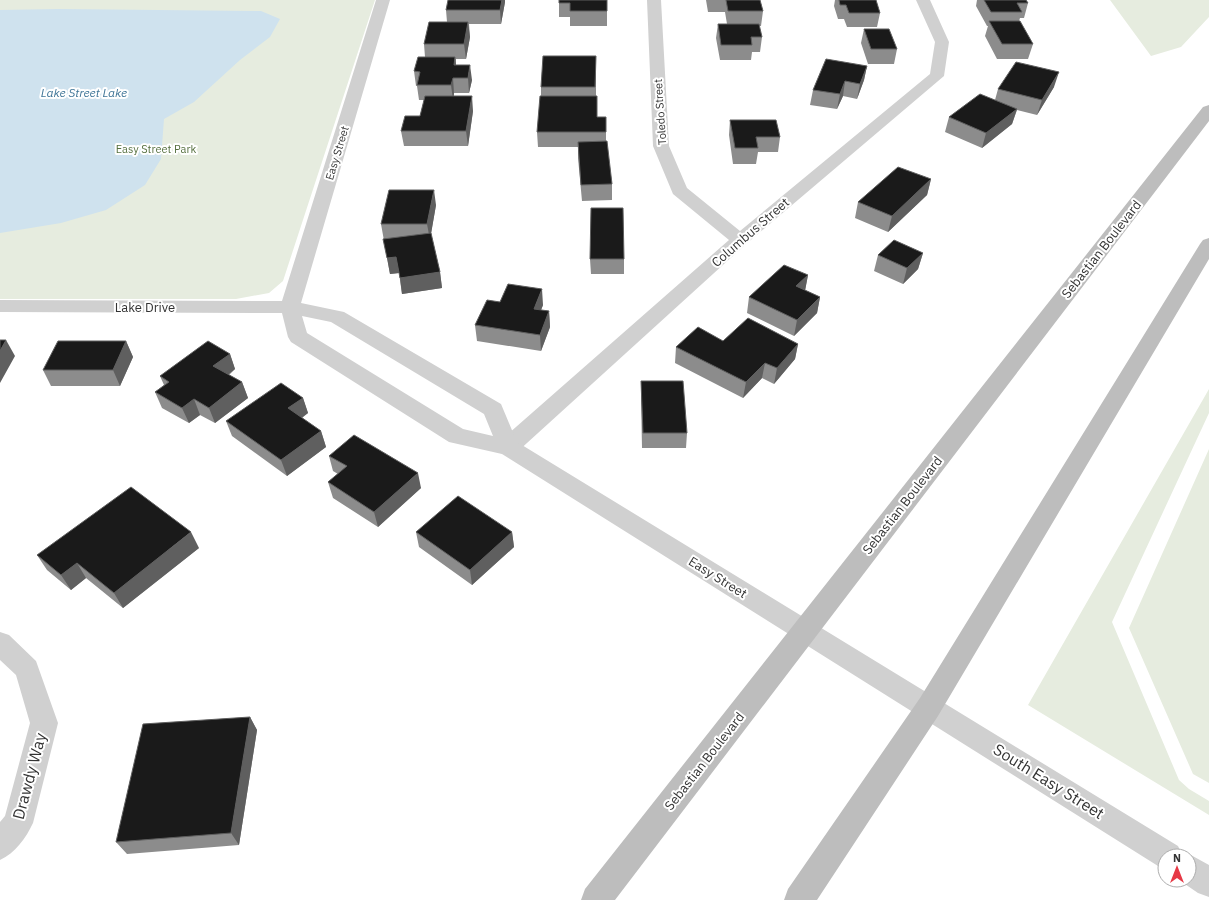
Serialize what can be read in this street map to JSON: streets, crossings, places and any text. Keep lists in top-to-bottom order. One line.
{"streets":{"main road":["Sebastian Boulevard"],"street":["Toledo Street","Easy Street","Columbus Street","Lake Drive","Drawdy Way","South Easy Street"]},"crossings":[["Toledo Street","Columbus Street"],["Easy Street","Columbus Street"],["Easy Street","Sebastian Boulevard"],["Easy Street","Lake Drive"],["Easy Street","South Easy Street"]],"water":["Lake Street Lake"],"parks":["Easy Street Park"],"north":"top"}
